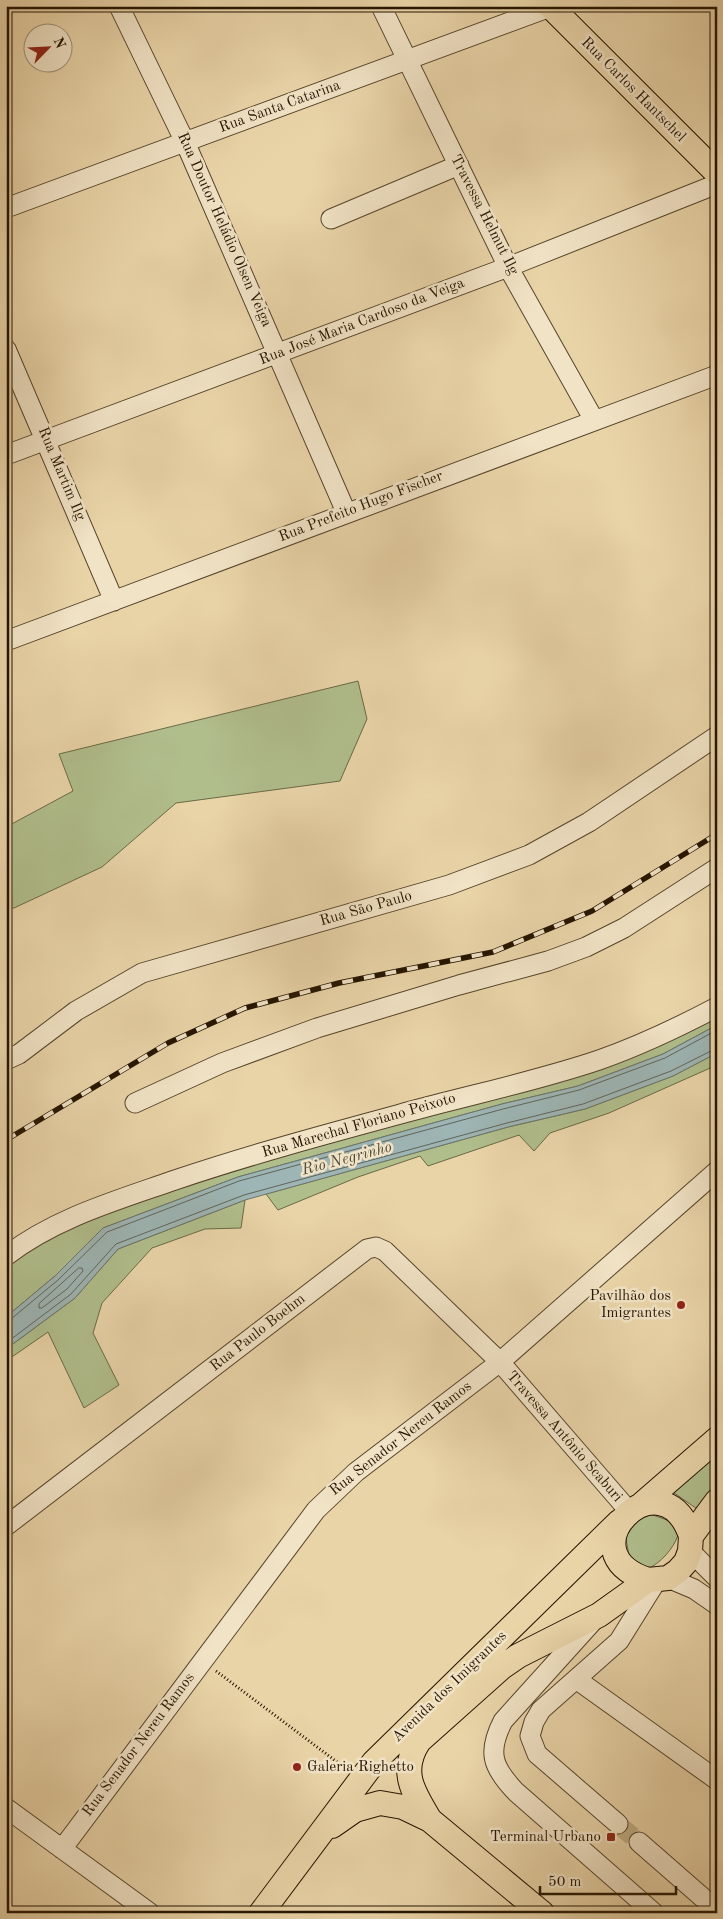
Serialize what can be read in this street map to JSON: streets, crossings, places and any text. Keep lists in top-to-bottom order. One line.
{"streets":{"main road":["Rua Carlos Hantschel","Avenida dos Imigrantes"],"street":["Rua Santa Catarina","Travessa Helmut Ilg","Rua Doutor Heládio Olsen Veiga","Rua José Maria Cardoso da Veiga","Rua Martim Ilg","Rua Prefeito Hugo Fischer","Rua São Paulo","Rua Marechal Floriano Peixoto","Rua Paulo Boehm","Travessa Antônio Scaburi","Rua Senador Nereu Ramos"]},"crossings":[["Rua Carlos Hantschel","Rua Santa Catarina"],["Rua Santa Catarina","Travessa Helmut Ilg"],["Rua Santa Catarina","Rua Doutor Heládio Olsen Veiga"],["Travessa Helmut Ilg","Rua José Maria Cardoso da Veiga"],["Travessa Helmut Ilg","Rua Prefeito Hugo Fischer"],["Rua Doutor Heládio Olsen Veiga","Rua José Maria Cardoso da Veiga"],["Rua Doutor Heládio Olsen Veiga","Rua Prefeito Hugo Fischer"],["Rua José Maria Cardoso da Veiga","Rua Martim Ilg"],["Rua Martim Ilg","Rua Prefeito Hugo Fischer"],["Rua Paulo Boehm","Travessa Antônio Scaburi"],["Rua Paulo Boehm","Rua Senador Nereu Ramos"],["Travessa Antônio Scaburi","Rua Senador Nereu Ramos"],["Travessa Antônio Scaburi","Avenida dos Imigrantes"]],"water":["Rio Negrinho"],"places":{"other":["Pavilhão dos Imigrantes","Galeria Righetto"],"transit":["Terminal Urbano"]},"scale_bar":"50 m","north":"top right"}
